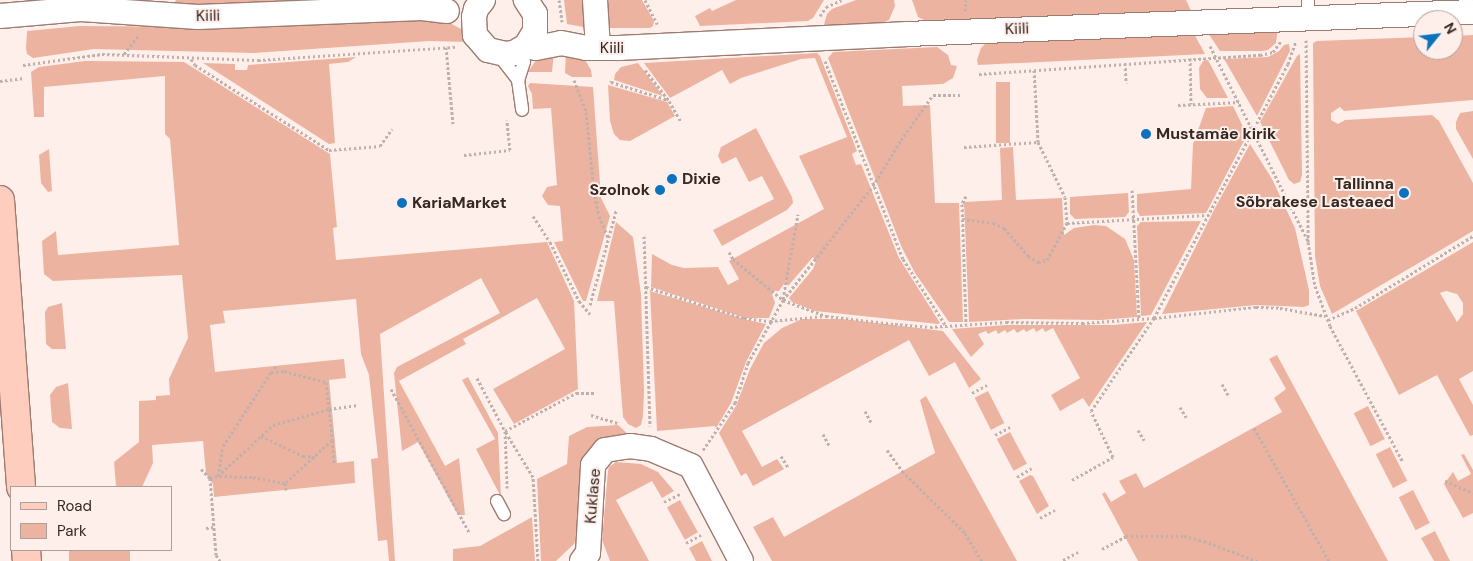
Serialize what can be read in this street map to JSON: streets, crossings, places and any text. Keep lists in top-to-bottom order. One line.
{"streets":{"street":["Kiili","Kuklase"]},"places":["Mustamäe kirik","Dixie","Szolnok","Tallinna Sõbrakese Lasteaed","KariaMarket"],"legend":["Road","Park"],"north":"top right"}
